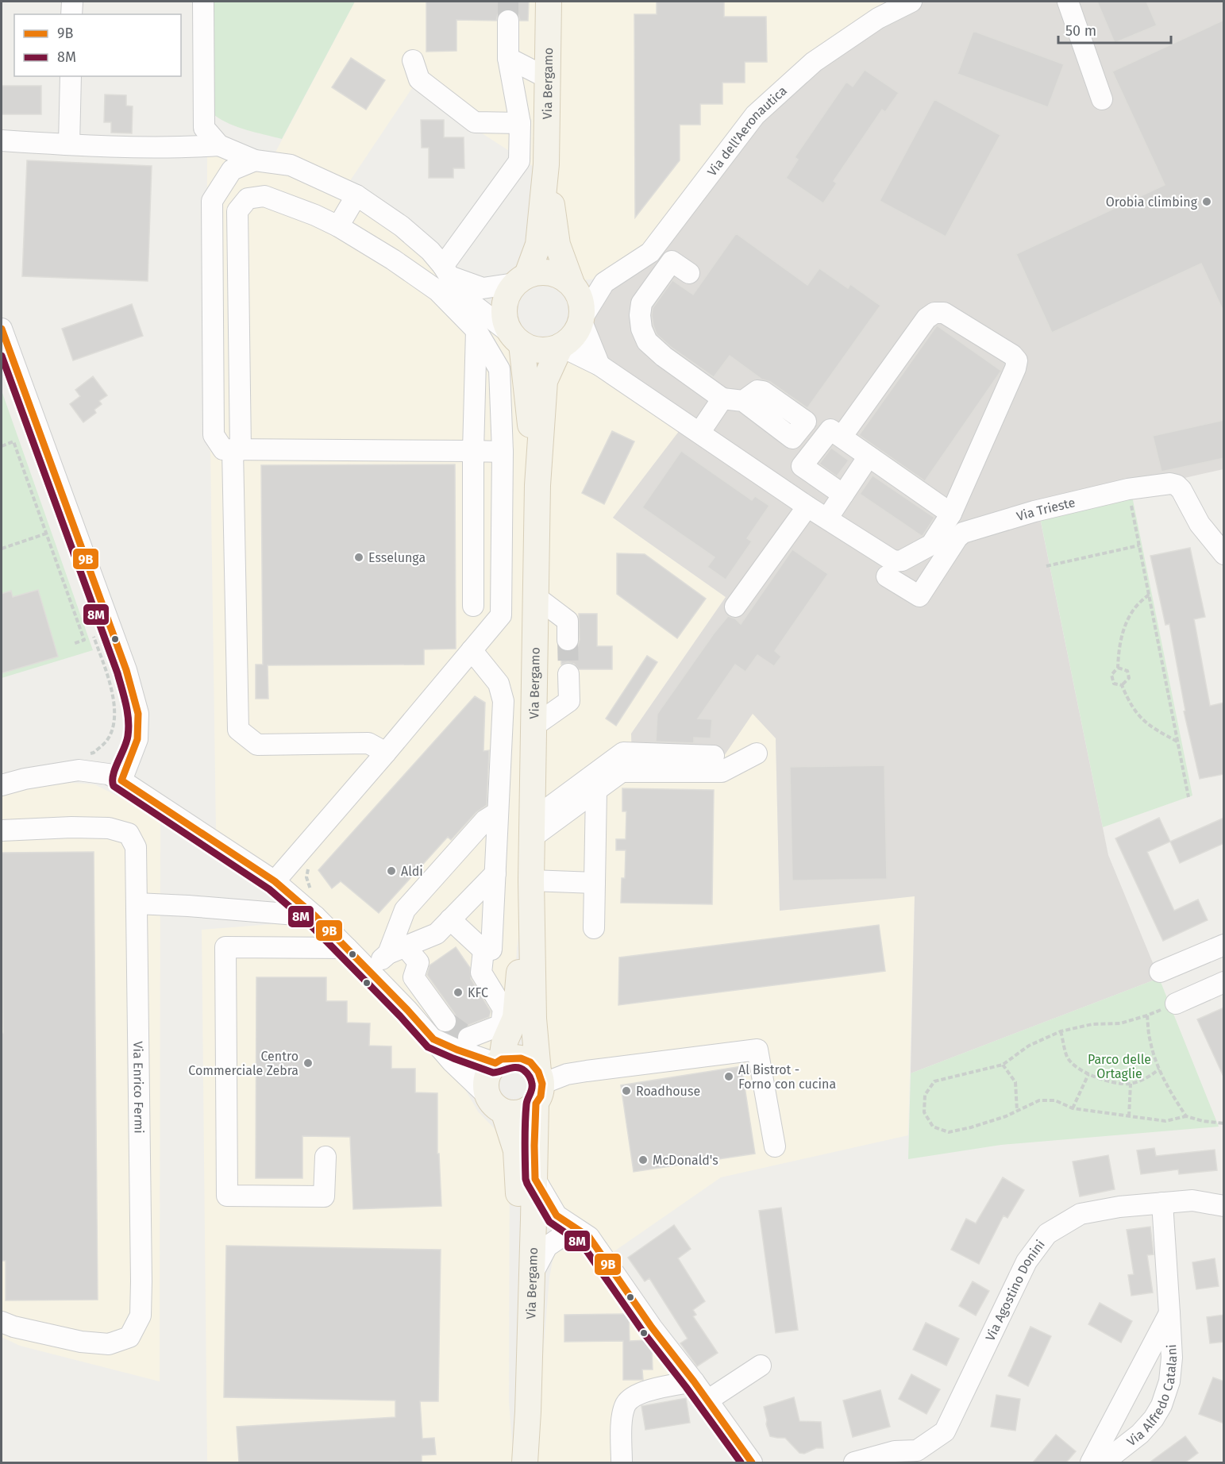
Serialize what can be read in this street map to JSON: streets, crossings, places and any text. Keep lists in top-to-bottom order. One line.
{"streets":{"main road":["Via Bergamo"],"street":["Via dell'Aeronautica","Via Trieste","Via Enrico Fermi","Via Agostino Donini","Via Alfredo Catalani"]},"crossings":[["Via Bergamo","Via dell'Aeronautica"],["Via Agostino Donini","Via Alfredo Catalani"]],"parks":["Parco delle Ortaglie"],"places":["Orobia climbing","Esselunga","Aldi","KFC","Centro Commerciale Zebra","Al Bistrot - Forno con cucina","Roadhouse","McDonald's"],"lines":["transit line 9B","transit line 8M"],"legend":["9B","8M"],"scale_bar":"50 m"}
